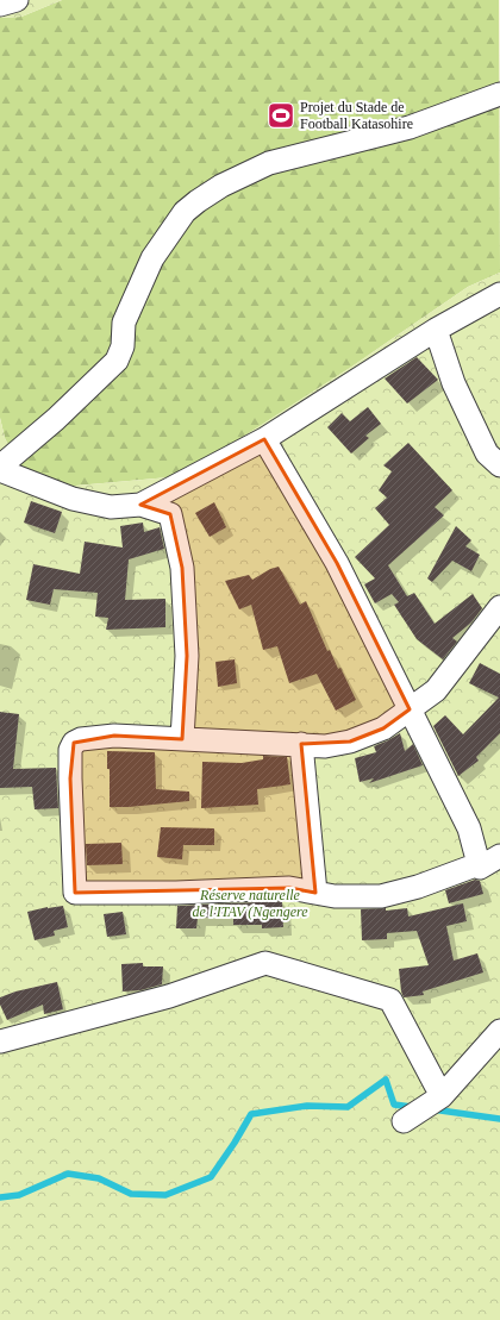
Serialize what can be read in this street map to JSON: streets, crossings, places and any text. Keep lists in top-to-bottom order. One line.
{"parks":["Réserve naturelle de l'ITAV (Ngengere"],"places":{"sports":["Projet du Stade de Football Katasohire"]}}
